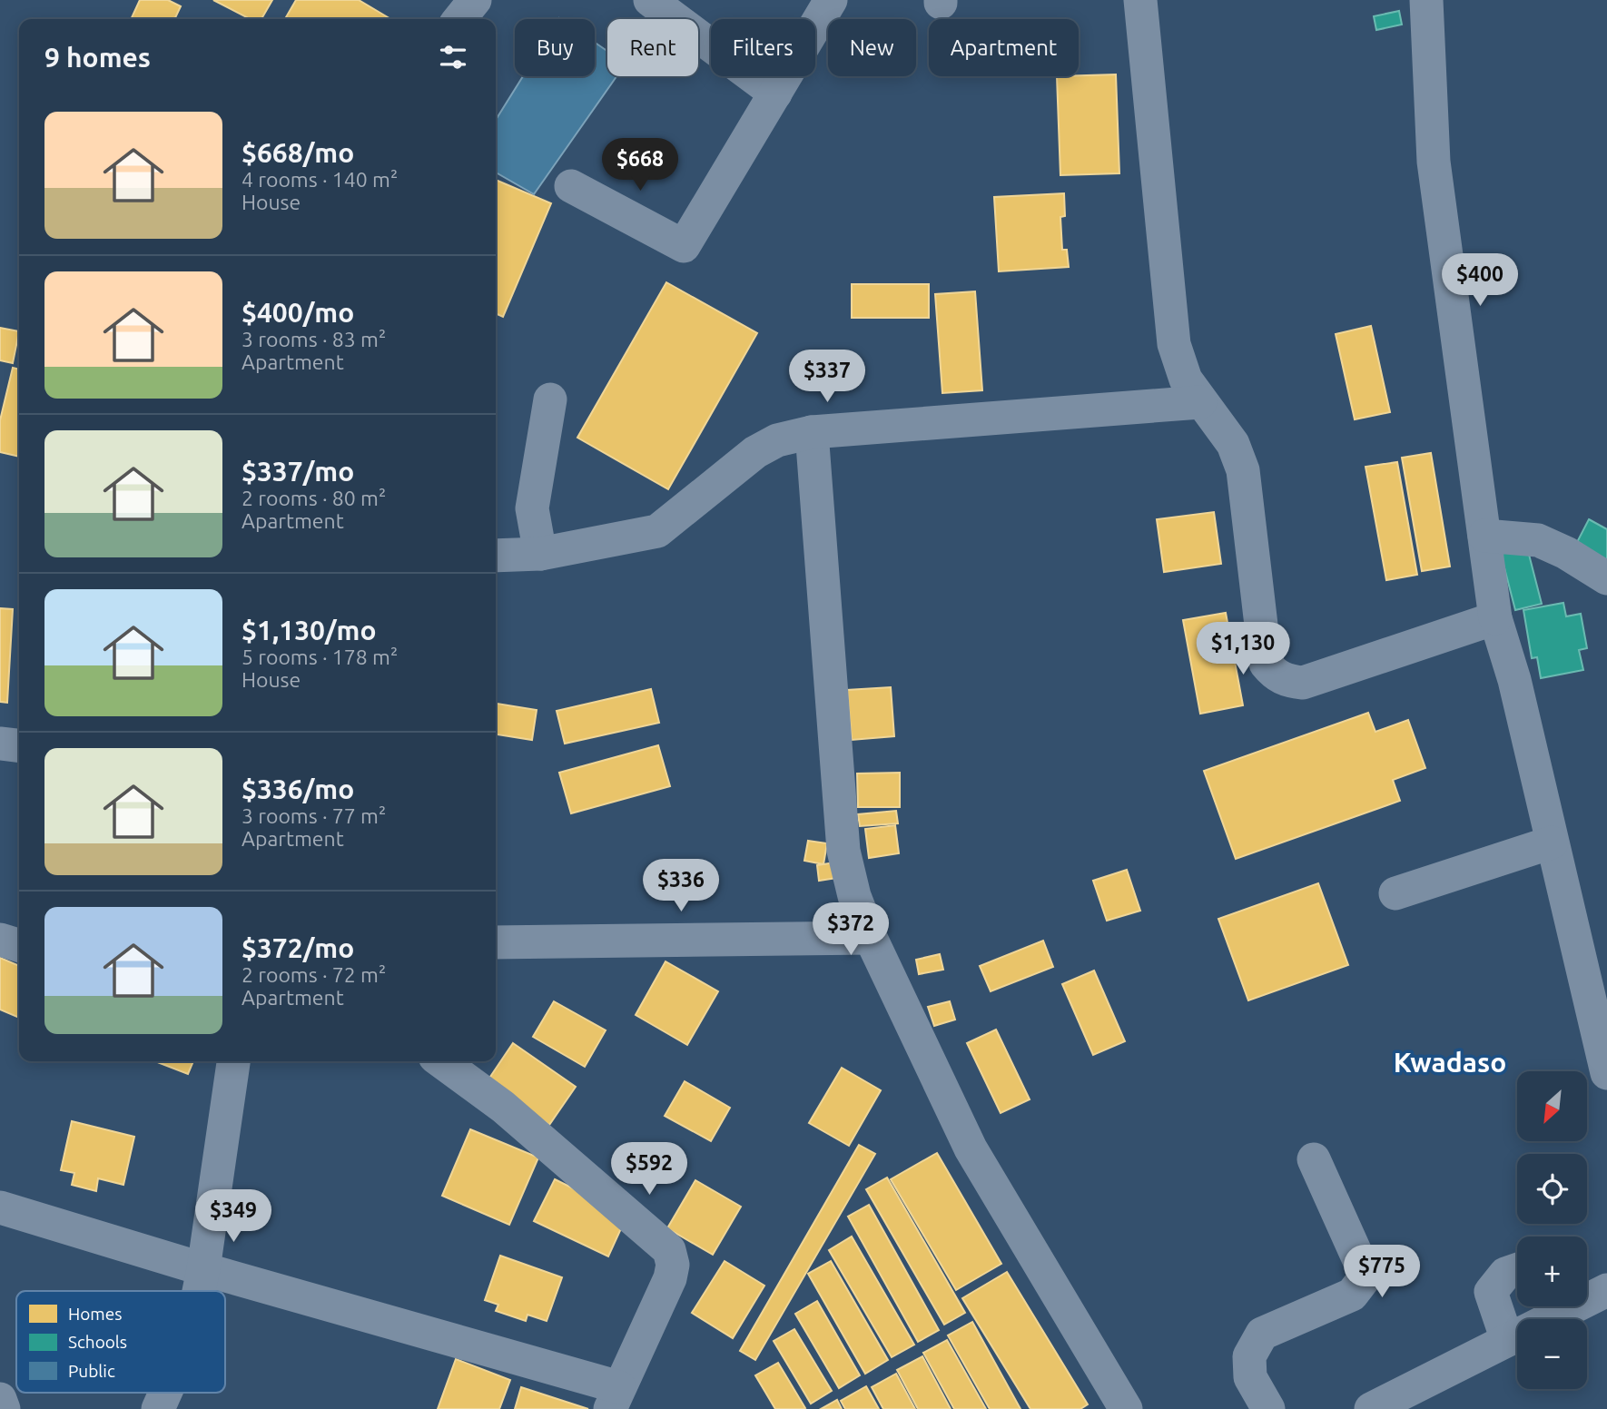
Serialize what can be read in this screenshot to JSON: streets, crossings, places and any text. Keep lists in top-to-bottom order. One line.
{"districts":["Kwadaso"],"legend":["Homes","Schools","Public"],"north":"bottom left","page":{"chip":["Buy","Rent","Filters","New","Apartment"],"heading":"9 homes","list":[{"name":"$668/mo","note":"4 rooms · 140 m² · House"},{"name":"$400/mo","note":"3 rooms · 83 m² · Apartment"},{"name":"$337/mo","note":"2 rooms · 80 m² · Apartment"},{"name":"$1,130/mo","note":"5 rooms · 178 m² · House"},{"name":"$336/mo","note":"3 rooms · 77 m² · Apartment"},{"name":"$372/mo","note":"2 rooms · 72 m² · Apartment"}],"price":["$668","$400","$337","$1,130","$336","$372","$592","$349","$775"],"map_buttons":["+","−"]}}
